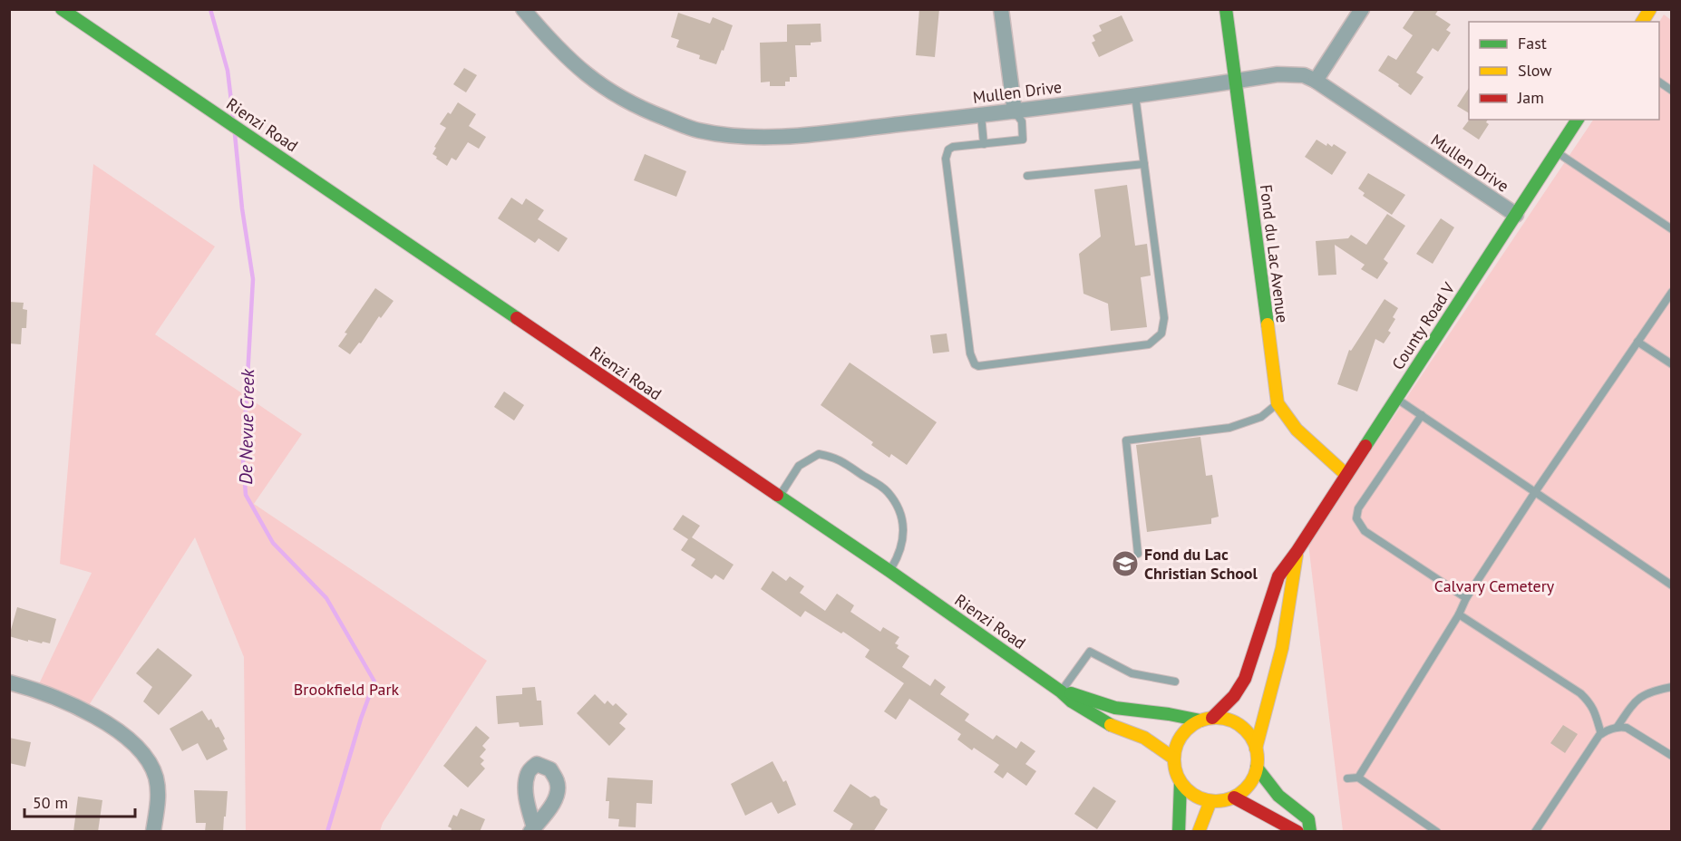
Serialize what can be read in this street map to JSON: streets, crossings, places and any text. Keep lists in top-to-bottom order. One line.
{"streets":{"main road":["Rienzi Road","Fond du Lac Avenue","County Road V"],"street":["Mullen Drive"]},"crossings":[["Mullen Drive","Fond du Lac Avenue"],["Mullen Drive","County Road V"],["Fond du Lac Avenue","County Road V"]],"water":["De Nevue Creek"],"parks":["Calvary Cemetery","Brookfield Park"],"places":{"school or university":["Fond du Lac Christian School"]},"legend":["Fast","Slow","Jam"],"scale_bar":"50 m"}
